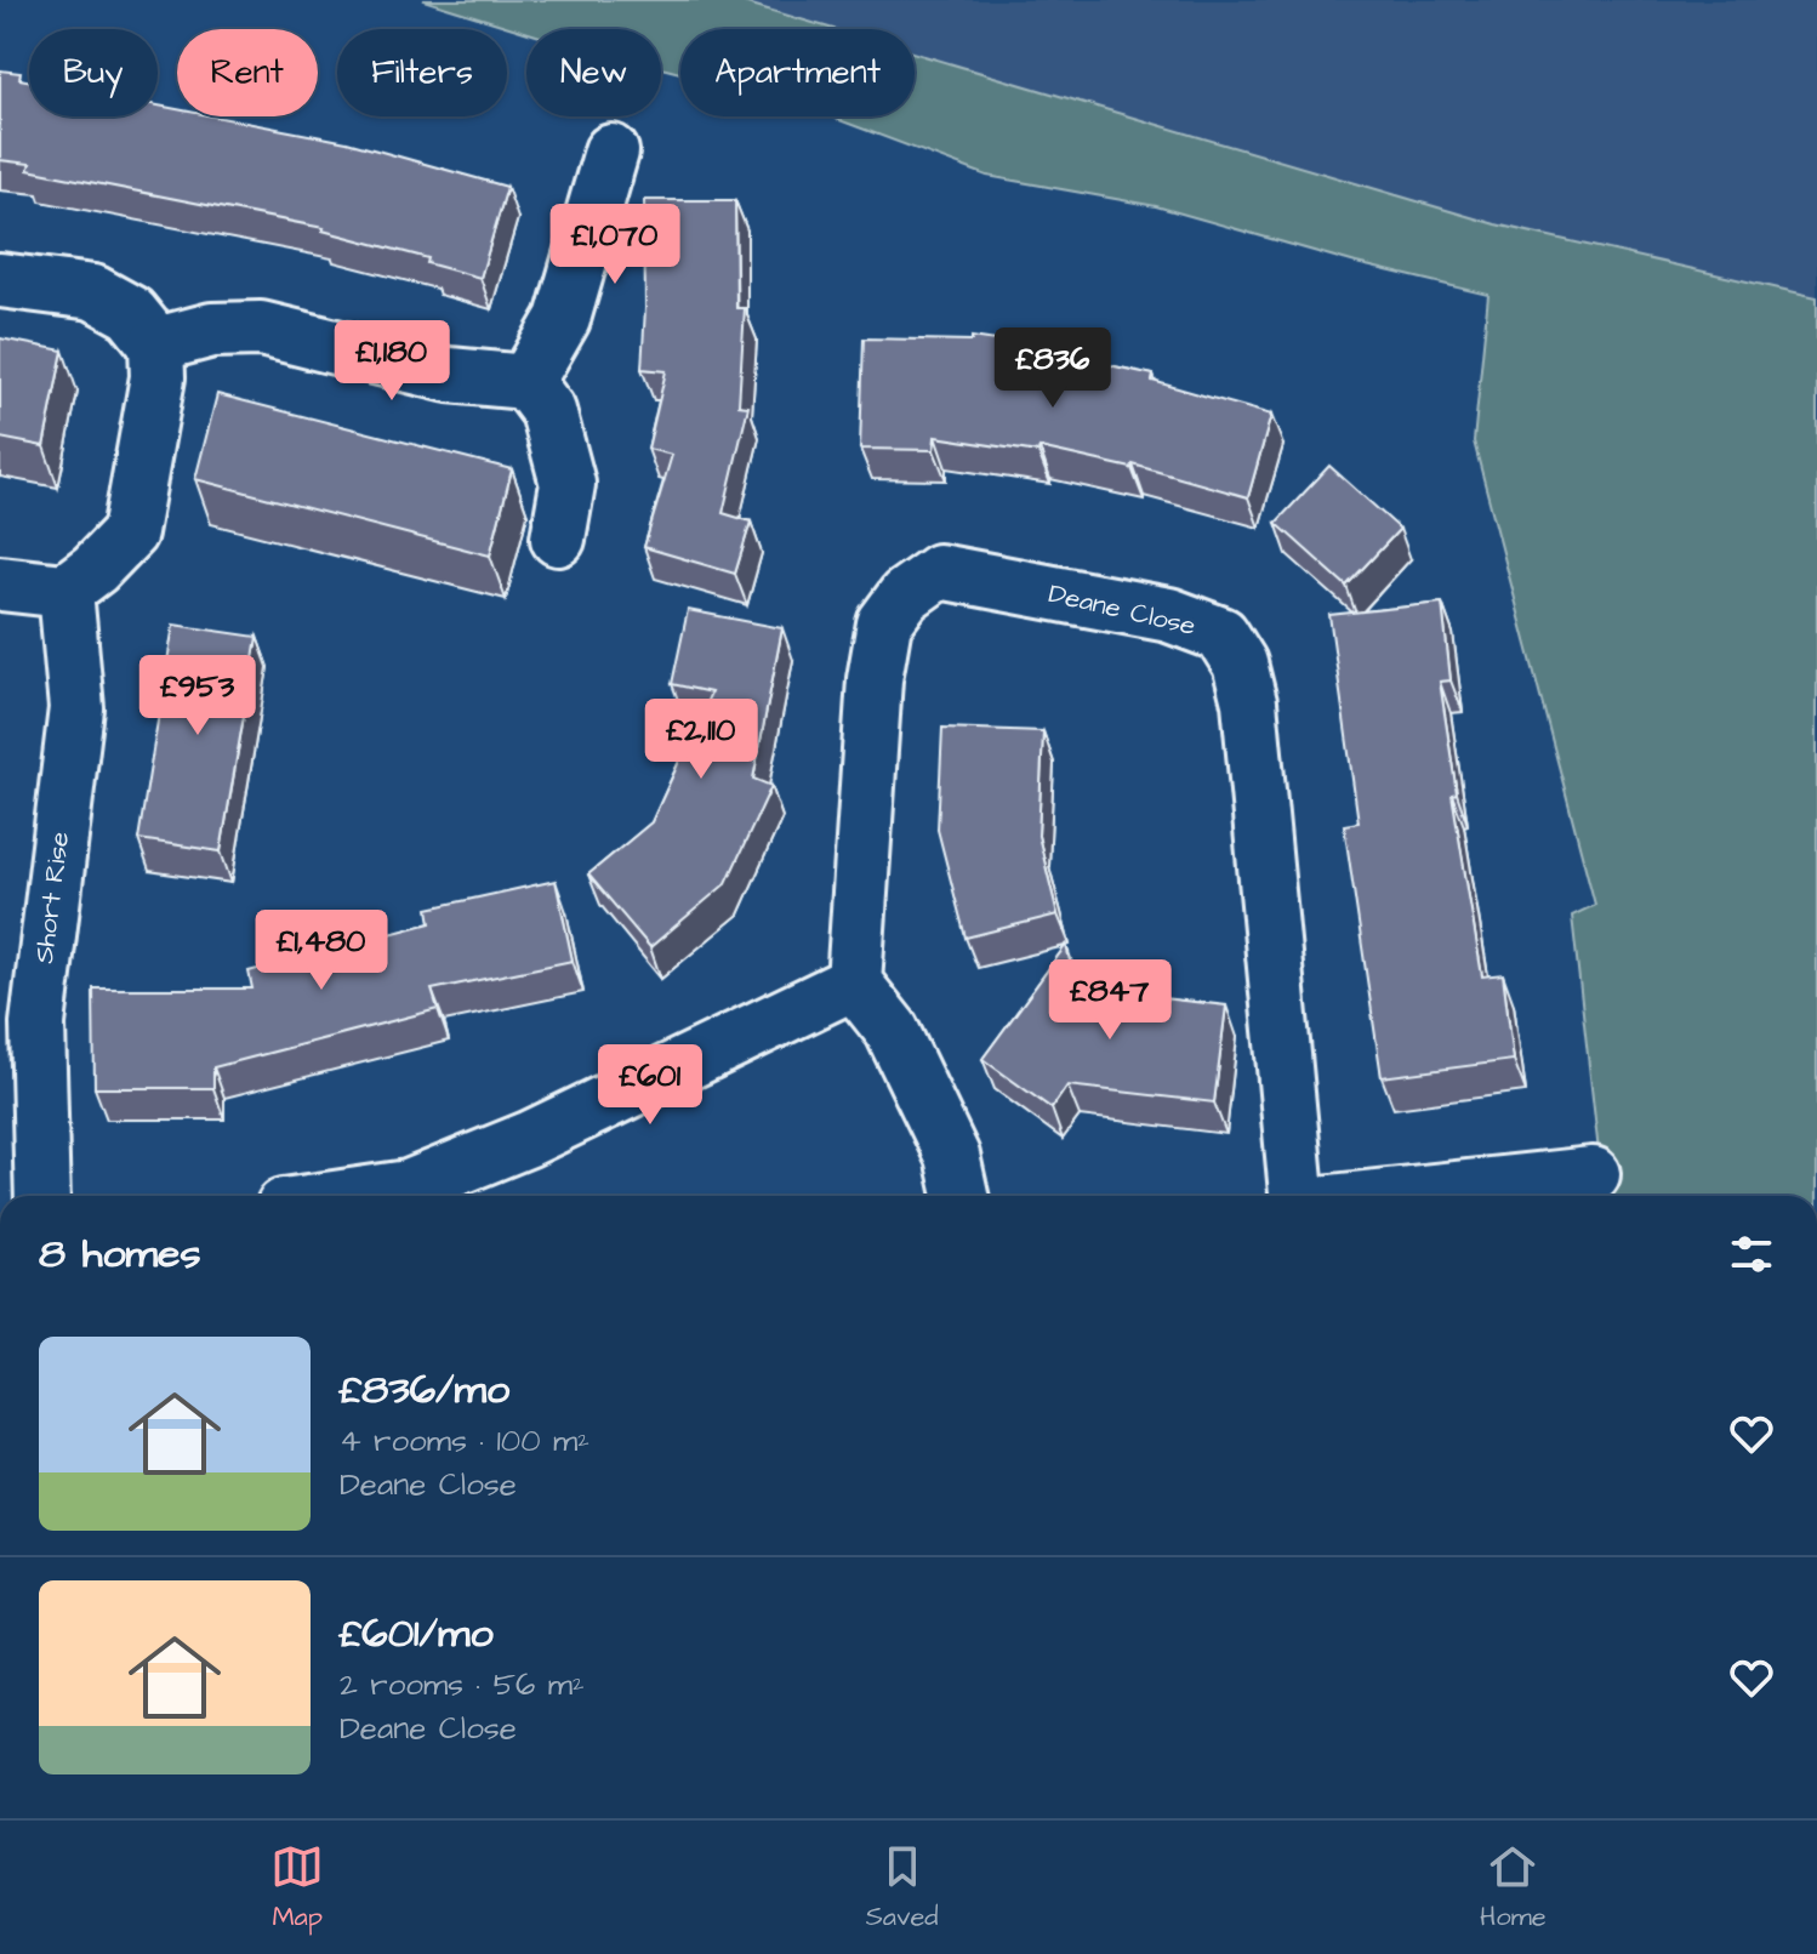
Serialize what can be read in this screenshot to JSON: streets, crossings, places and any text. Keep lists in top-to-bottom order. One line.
{"streets":{"street":["Deane Close","Short Rise"]},"page":{"chip":["Buy","Rent","Filters","New","Apartment"],"price":["£1,070","£1,180","£836","£953","£2,110","£1,480","£847","£601"],"heading":"8 homes","list":[{"name":"£836/mo","note":"4 rooms · 100 m² · Deane Close"},{"name":"£601/mo","note":"2 rooms · 56 m² · Deane Close"}],"tabs":["Map","Saved","Home"]}}
